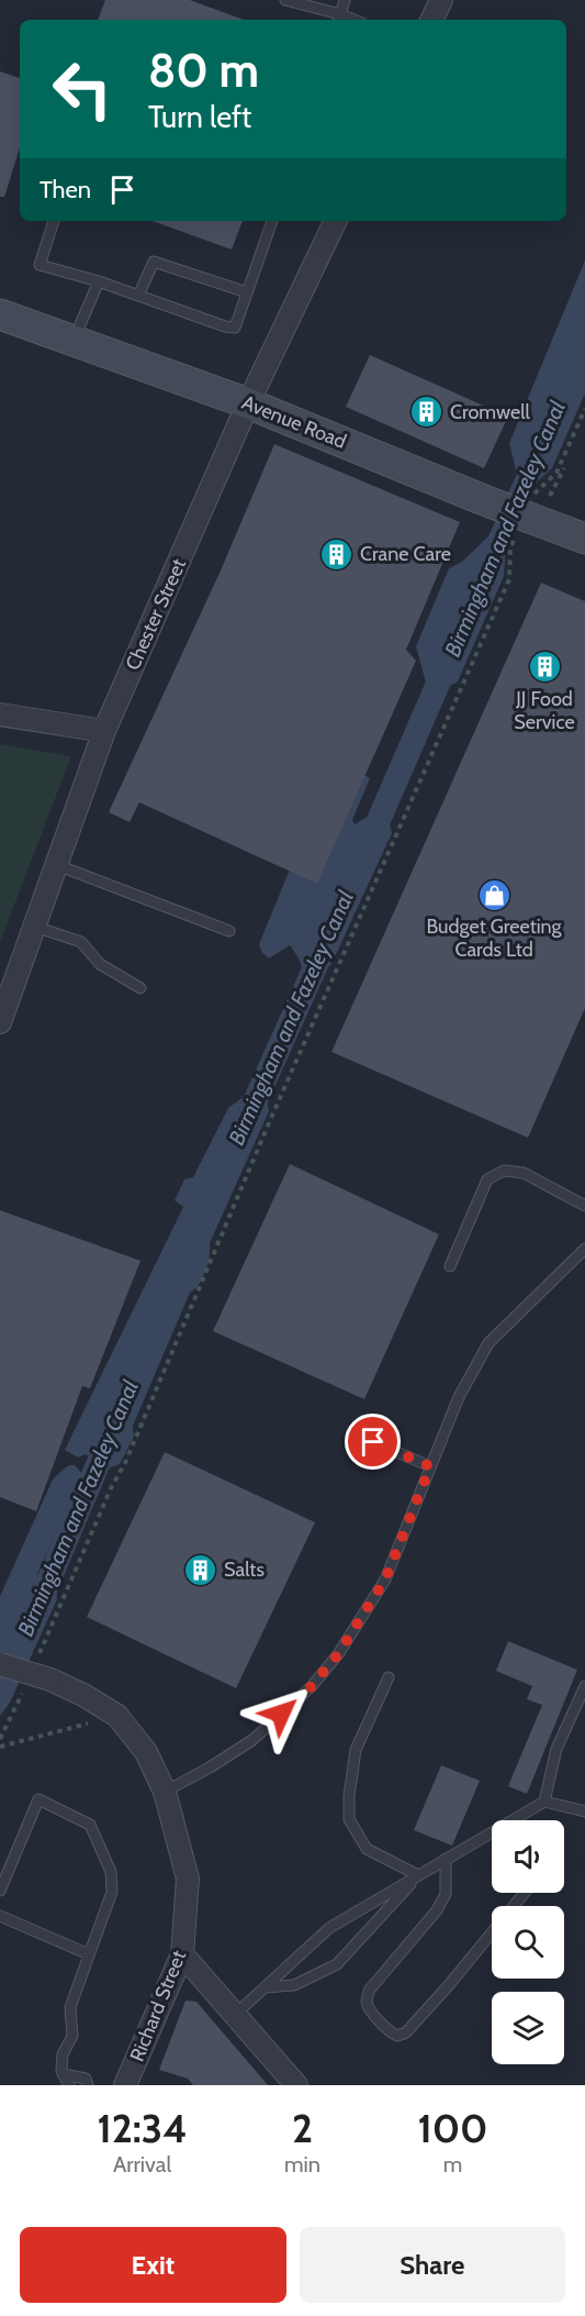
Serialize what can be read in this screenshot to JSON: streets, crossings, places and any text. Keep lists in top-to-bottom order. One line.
{"streets":{"street":["Avenue Road","Chester Street","Richard Street"]},"crossings":[["Avenue Road","Chester Street"]],"water":["Birmingham and Fazeley Canal"],"places":{"building":["Cromwell","Crane Care","JJ Food Service","Salts"],"shop":["Budget Greeting Cards Ltd"]},"page":{"turn":["80 m","Turn left"],"then":"Then","eta":["12:34","Arrival","2","min","100","m"],"buttons":["Exit","Share"]}}
